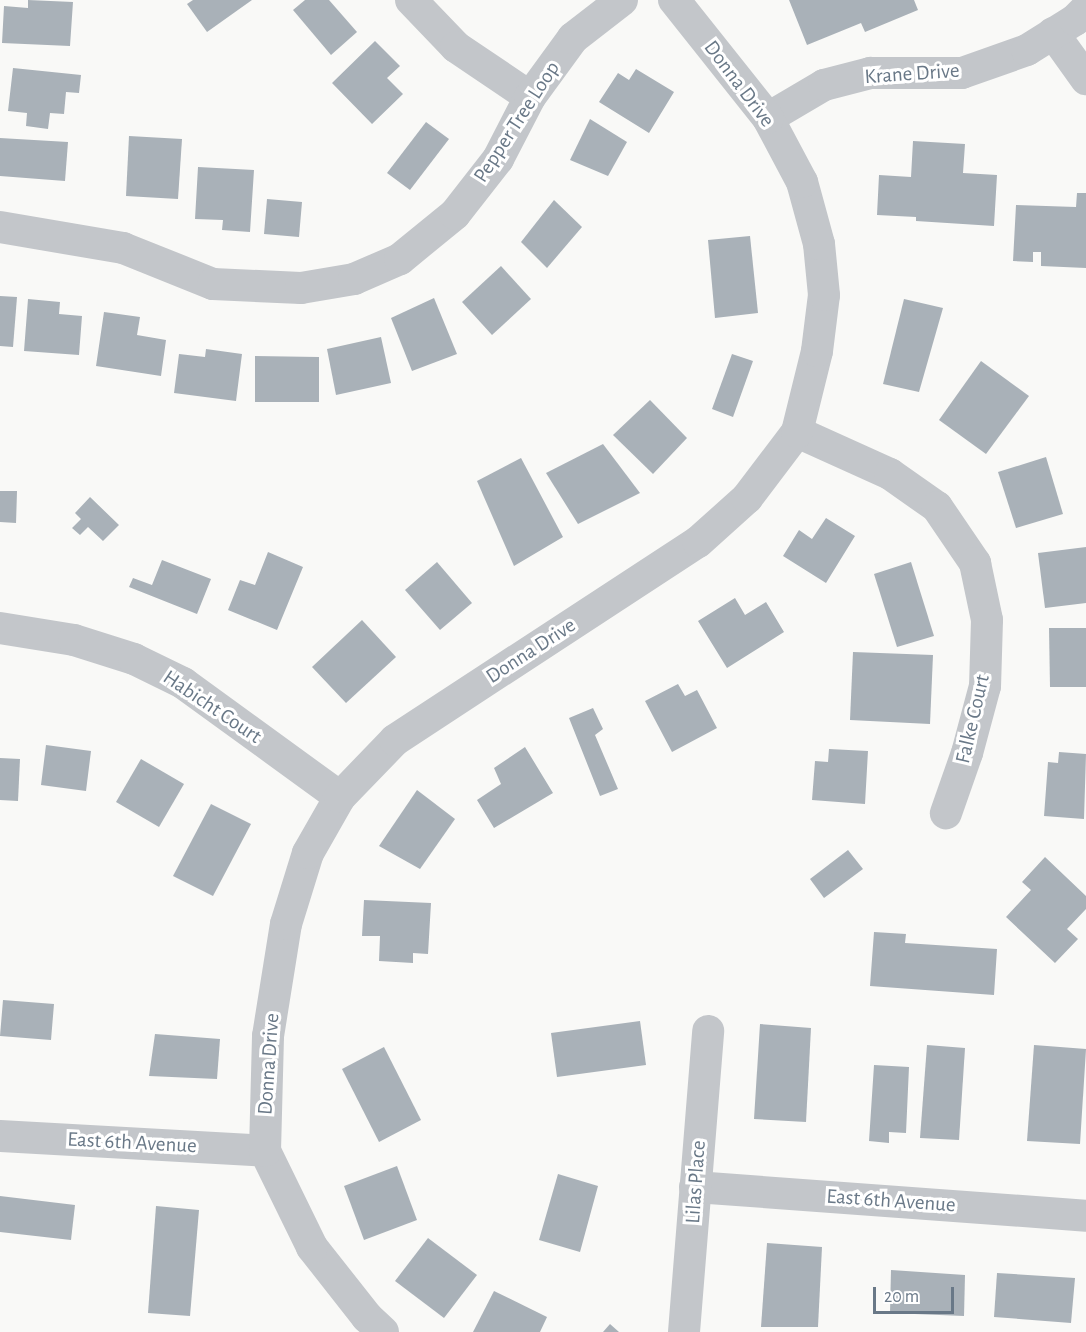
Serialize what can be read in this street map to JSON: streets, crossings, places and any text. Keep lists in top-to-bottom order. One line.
{"streets":{"street":["Krane Drive","Donna Drive","Pepper Tree Loop","Habicht Court","Falke Court","East 6th Avenue","Lilas Place"]},"crossings":[["Krane Drive","Donna Drive"],["Donna Drive","Habicht Court"],["Donna Drive","Falke Court"],["Donna Drive","East 6th Avenue"],["East 6th Avenue","Lilas Place"]],"scale_bar":"20 m"}
